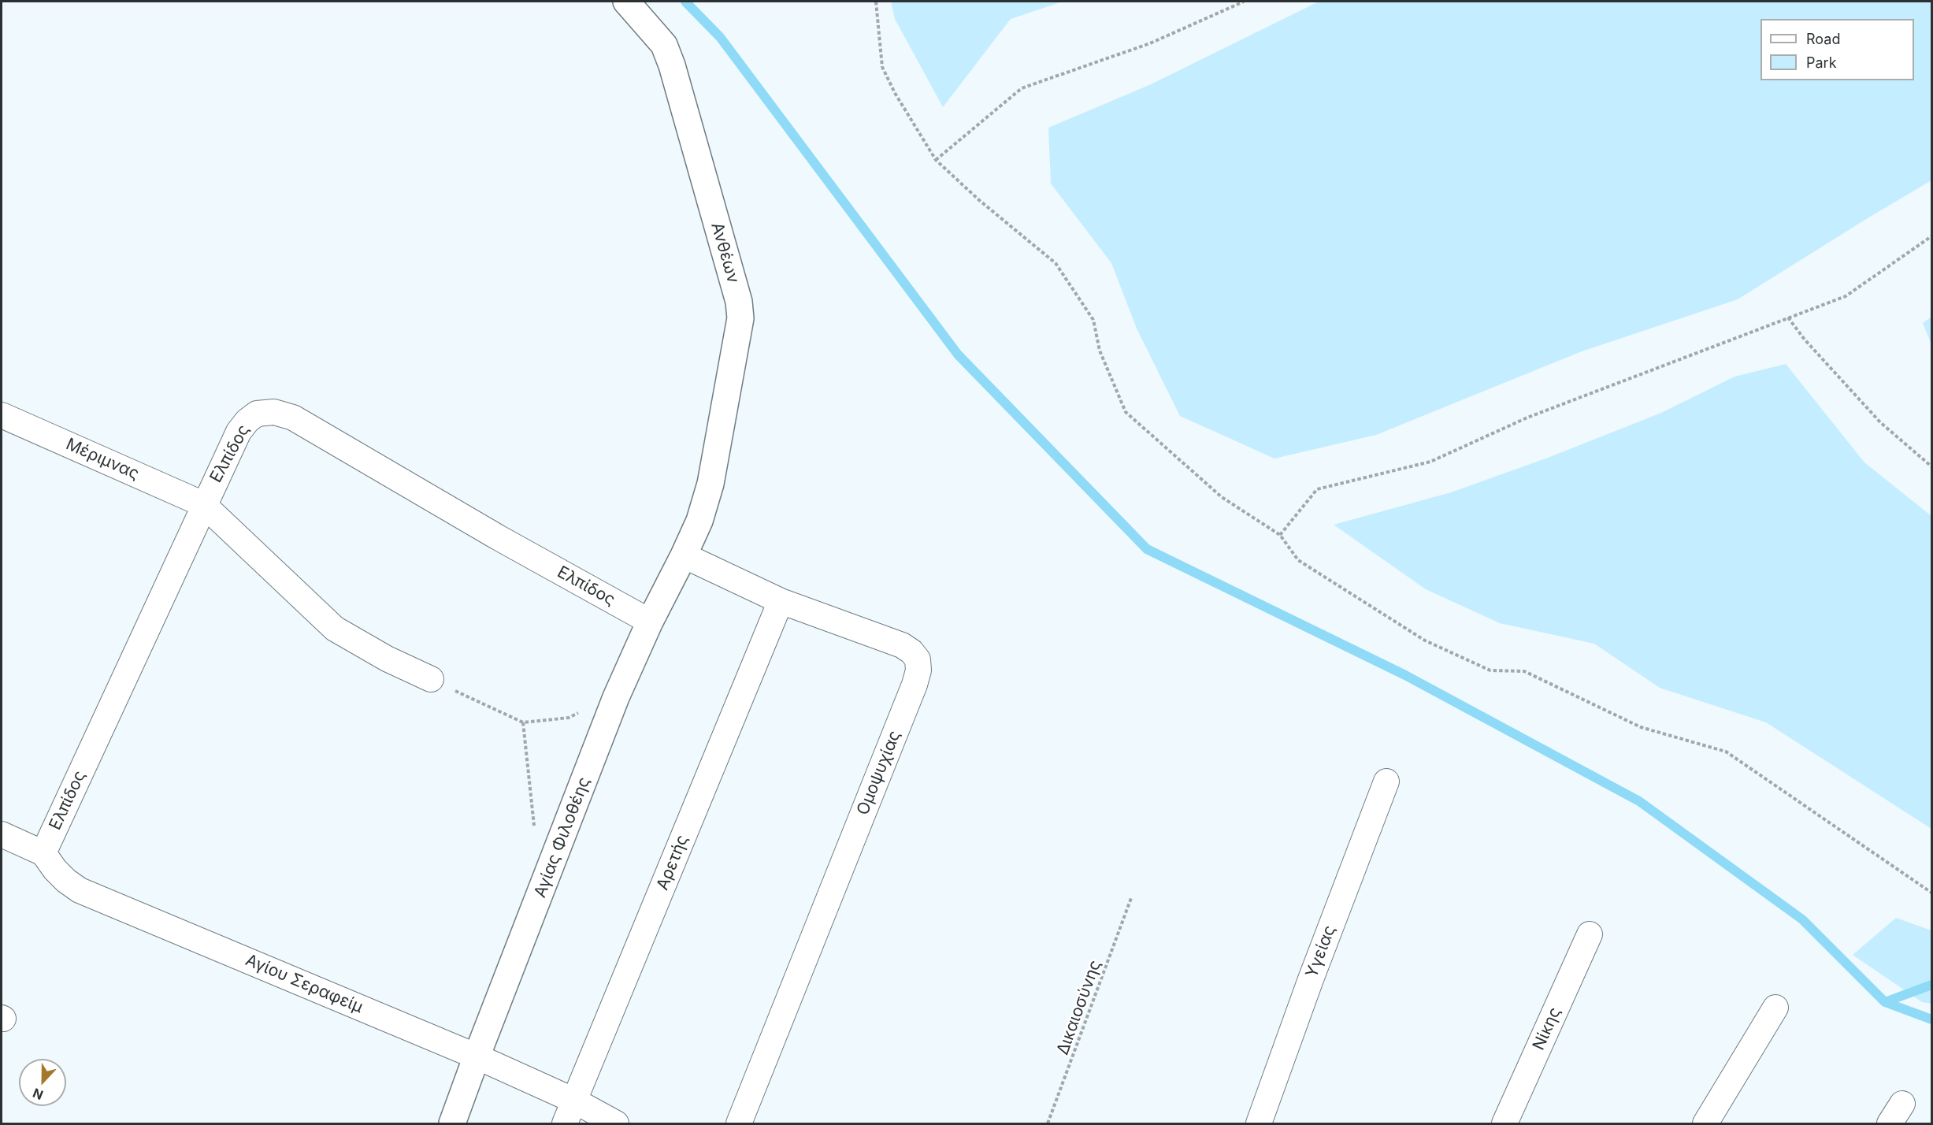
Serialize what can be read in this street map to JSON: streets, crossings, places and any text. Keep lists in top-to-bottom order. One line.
{"streets":{"street":["Ανθέων","Ελπίδος","Μέριμνας","Ομοψυχίας","Αγίας Φιλοθέης","Αρετής","Υγείας","Αγίου Σεραφείμ","Νίκης"],"path":["Δικαιοσύνης"]},"crossings":[["Ανθέων","Ομοψυχίας"],["Ανθέων","Αγίας Φιλοθέης"],["Ελπίδος","Μέριμνας"],["Ελπίδος","Αγίας Φιλοθέης"],["Ελπίδος","Αγίου Σεραφείμ"],["Ομοψυχίας","Αγίας Φιλοθέης"],["Ομοψυχίας","Αρετής"],["Αγίας Φιλοθέης","Αγίου Σεραφείμ"],["Αρετής","Αγίου Σεραφείμ"]],"legend":["Road","Park"],"north":"bottom"}
